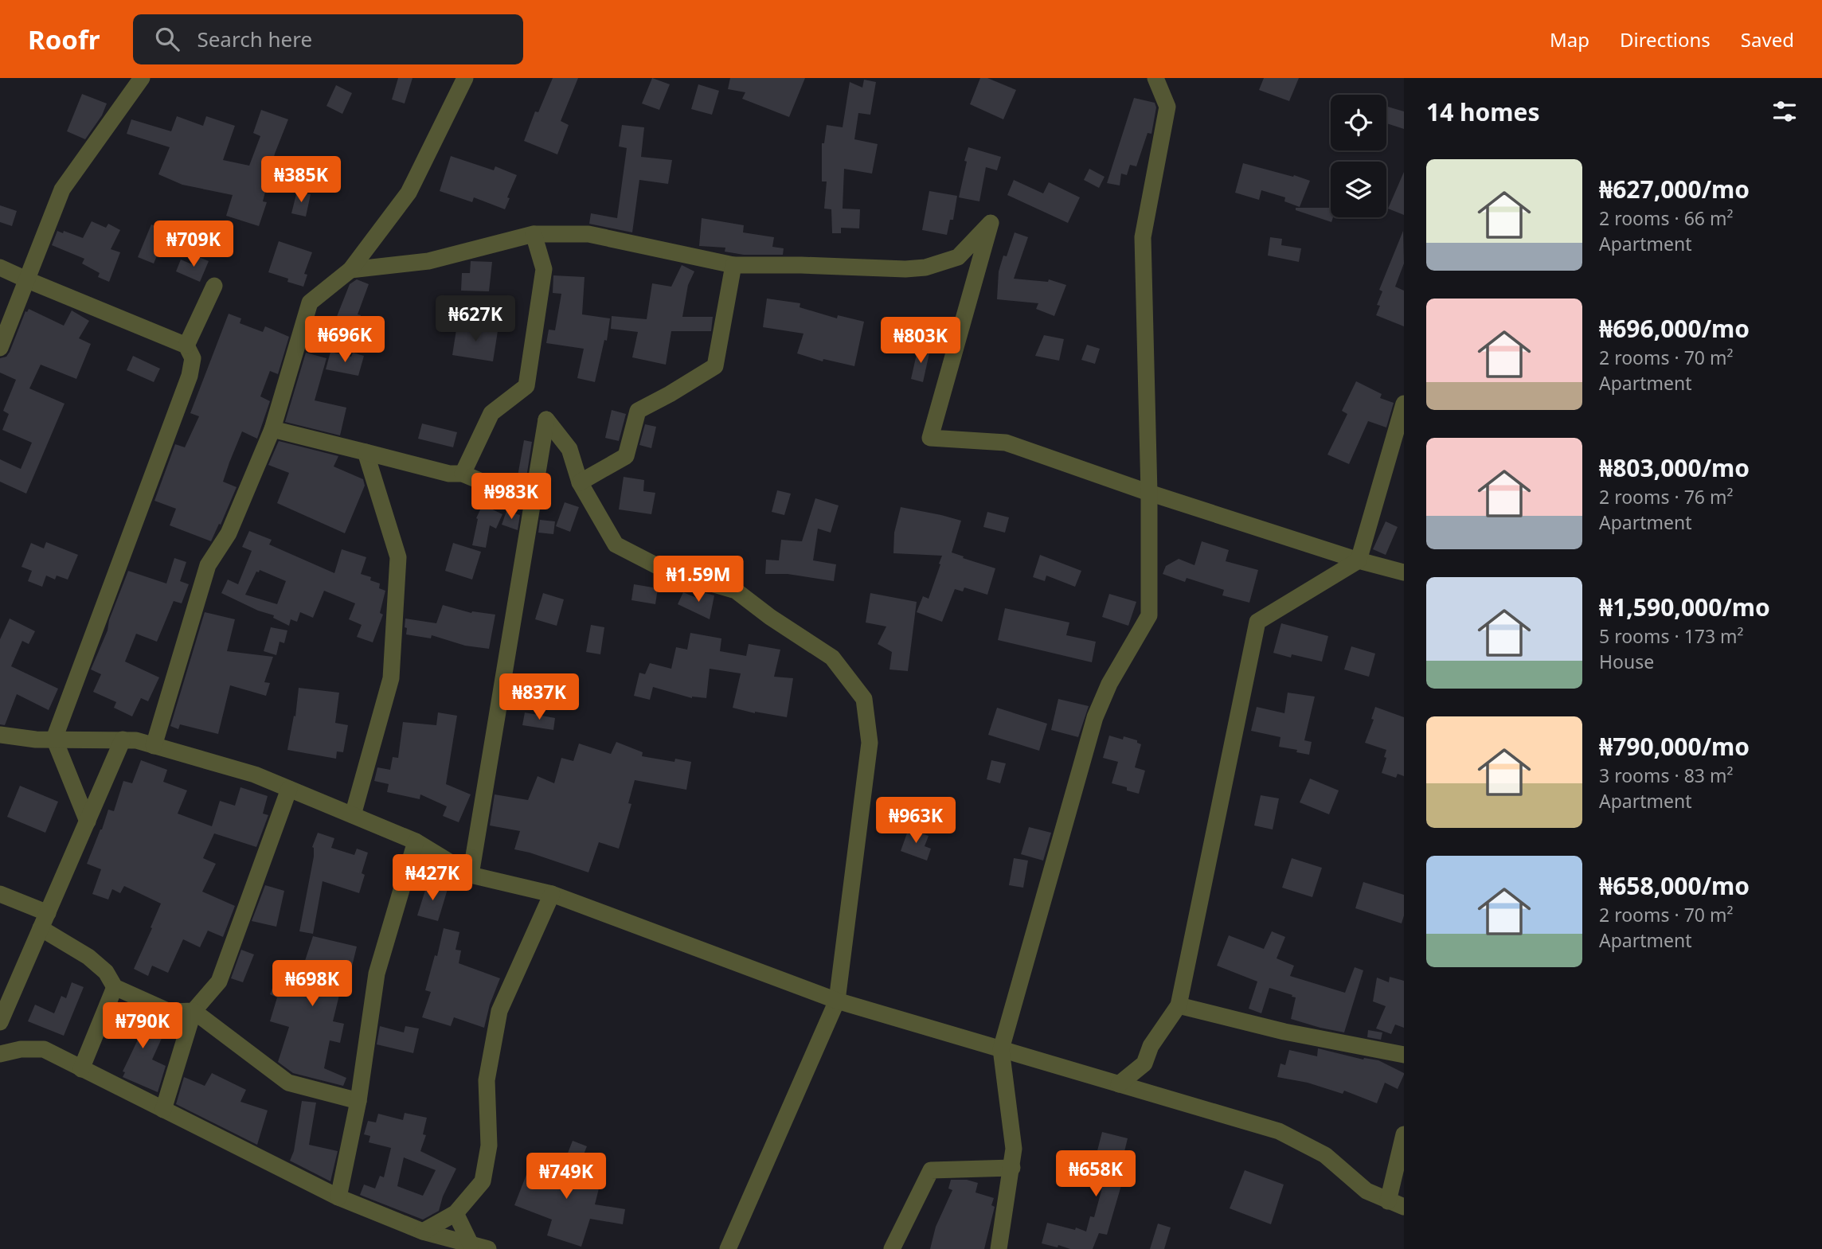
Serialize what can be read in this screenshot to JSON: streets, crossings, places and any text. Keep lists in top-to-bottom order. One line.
{"page":{"header":"Roofr","search":"Search here","nav":["Map","Directions","Saved"],"heading":"14 homes","list":[{"name":"₦627,000/mo","note":"2 rooms · 66 m² · Apartment"},{"name":"₦696,000/mo","note":"2 rooms · 70 m² · Apartment"},{"name":"₦803,000/mo","note":"2 rooms · 76 m² · Apartment"},{"name":"₦1,590,000/mo","note":"5 rooms · 173 m² · House"},{"name":"₦790,000/mo","note":"3 rooms · 83 m² · Apartment"},{"name":"₦658,000/mo","note":"2 rooms · 70 m² · Apartment"}],"price":["₦385K","₦709K","₦627K","₦696K","₦803K","₦983K","₦1.59M","₦837K","₦963K","₦427K","₦698K","₦790K","₦658K","₦749K"]}}
